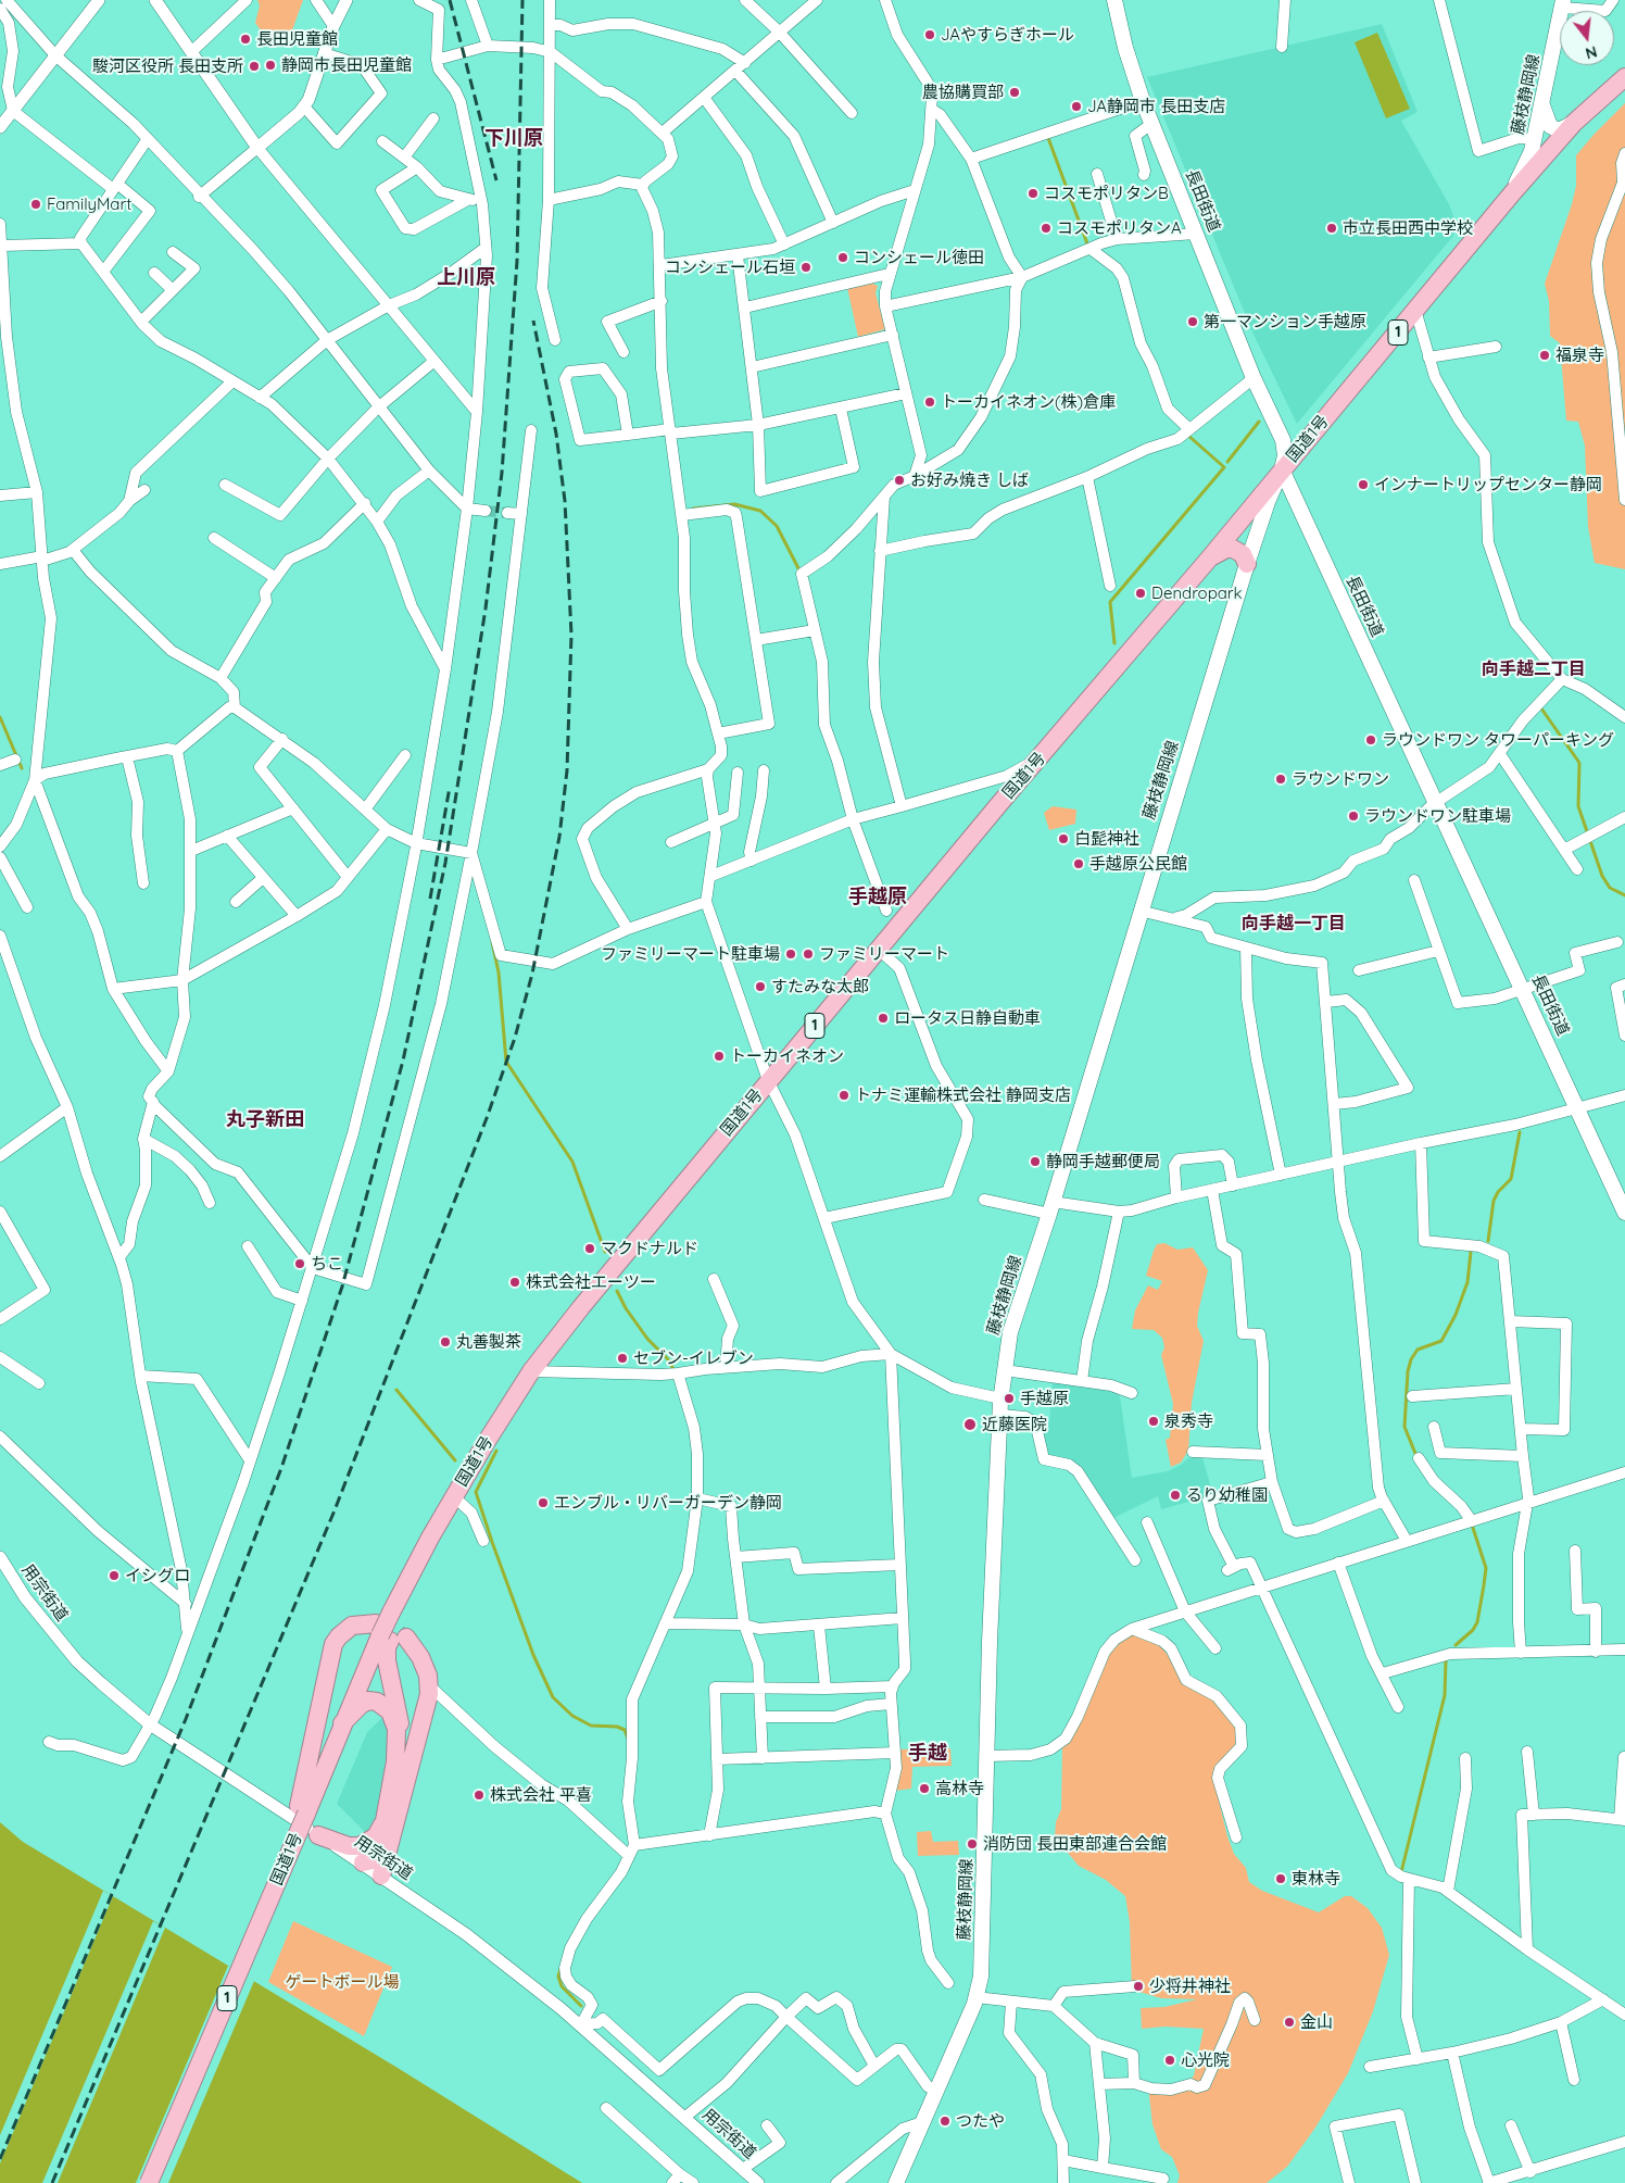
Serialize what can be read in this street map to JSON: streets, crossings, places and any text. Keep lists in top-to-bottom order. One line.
{"streets":{"highway":["1","国道1号"],"main road":["藤枝静岡線","長田街道"],"street":["用宗街道"]},"crossings":[["藤枝静岡線","長田街道"],["藤枝静岡線","国道1号"],["長田街道","国道1号"]],"districts":["下川原","上川原","向手越二丁目","手越原","向手越一丁目","丸子新田","手越"],"parks":["ゲートボール場"],"places":["JAやすらぎホール","長田児童館","静岡市長田児童館","駿河区役所 長田支所","農協購買部","JA静岡市 長田支店","コスモポリタンB","FamilyMart","コスモポリタンA","市立長田西中学校","コンシェール徳田","コンシェール石垣","第一マンション手越原","福泉寺","トーカイネオン(株)倉庫","お好み焼き しば","インナートリップセンター静岡","Dendropark","ラウンドワン タワーパーキング","ラウンドワン","ラウンドワン駐車場","白髭神社","手越原公民館","ファミリーマート駐車場","ファミリーマート","すたみな太郎","ロータス日静自動車","トーカイネオン","トナミ運輸株式会社 静岡支店","静岡手越郵便局","マクドナルド","ちこ","株式会社エーツー","丸善製茶","セブン-イレブン","手越原","泉秀寺","近藤医院","るり幼稚園","エンブル・リバーガーデン静岡","イシグロ","高林寺","株式会社 平喜","消防団 長田東部連合会館","東林寺","少将井神社","金山","心光院","つたや"],"north":"bottom"}
